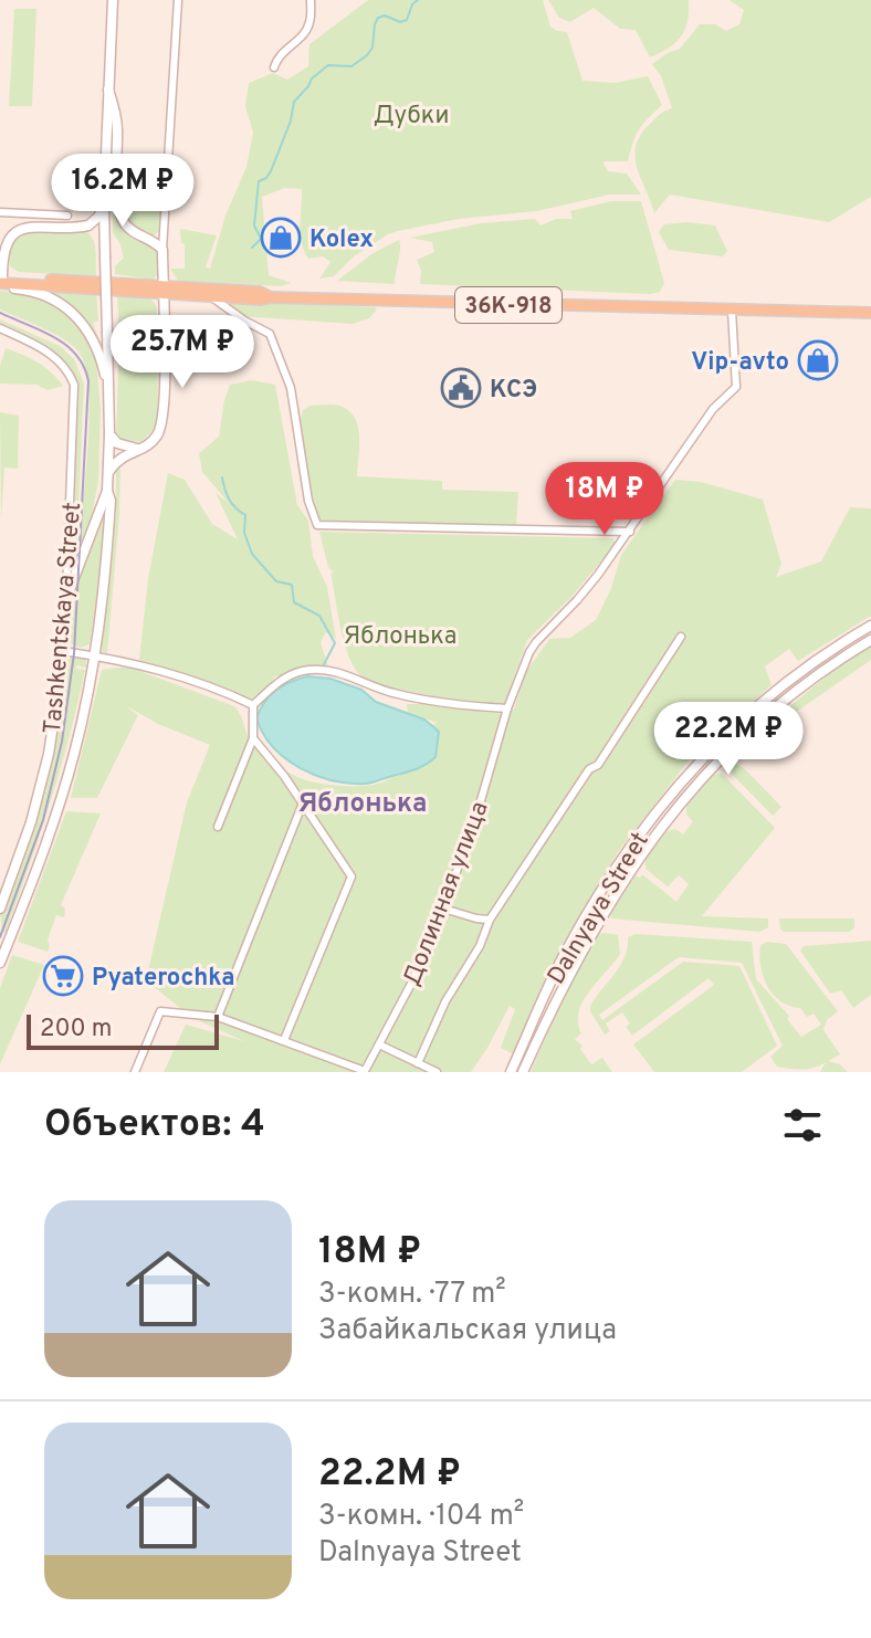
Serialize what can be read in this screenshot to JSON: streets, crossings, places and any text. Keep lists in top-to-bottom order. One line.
{"streets":{"main road":["36К-918","Tashkentskaya Street","Dalnyaya Street"],"street":["Долинная улица"]},"crossings":[["36К-918","Долинная улица"]],"districts":["Яблонька"],"parks":["Дубки","Яблонька"],"places":{"shop":["Kolex","Vip-avto"],"public building":["КСЭ"],"supermarket":["Pyaterochka"]},"scale_bar":"200 m","page":{"price":["16.2M ₽","25.7M ₽","18M ₽","22.2M ₽"],"scale":"200 m","heading":"Объектов: 4","list":[{"name":"18M ₽","note":"3-комн. · 77 m² · Забайкальская улица"},{"name":"22.2M ₽","note":"3-комн. · 104 m² · Dalnyaya Street"}]}}
